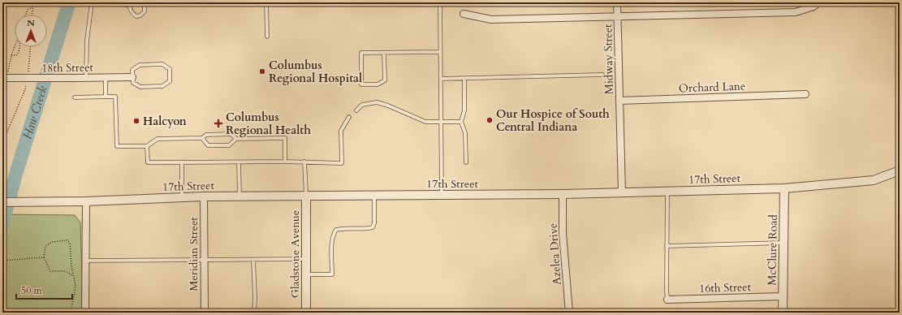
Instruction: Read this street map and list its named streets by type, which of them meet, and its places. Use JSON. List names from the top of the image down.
{
  "streets": {
    "street": [
      "Midway Street",
      "18th Street",
      "Orchard Lane",
      "17th Street",
      "McClure Road",
      "Meridian Street",
      "Gladstone Avenue",
      "Azelea Drive",
      "16th Street"
    ]
  },
  "crossings": [
    ["Midway Street", "Orchard Lane"],
    ["Midway Street", "17th Street"],
    ["17th Street", "McClure Road"],
    ["17th Street", "Meridian Street"],
    ["17th Street", "Gladstone Avenue"],
    ["17th Street", "Azelea Drive"],
    ["McClure Road", "16th Street"]
  ],
  "water": ["Haw Creek"],
  "places": {
    "other": ["Columbus Regional Hospital", "Our Hospice of South Central Indiana", "Halcyon"],
    "health": ["Columbus Regional Health"]
  },
  "scale_bar": "50 m",
  "north": "top"
}
